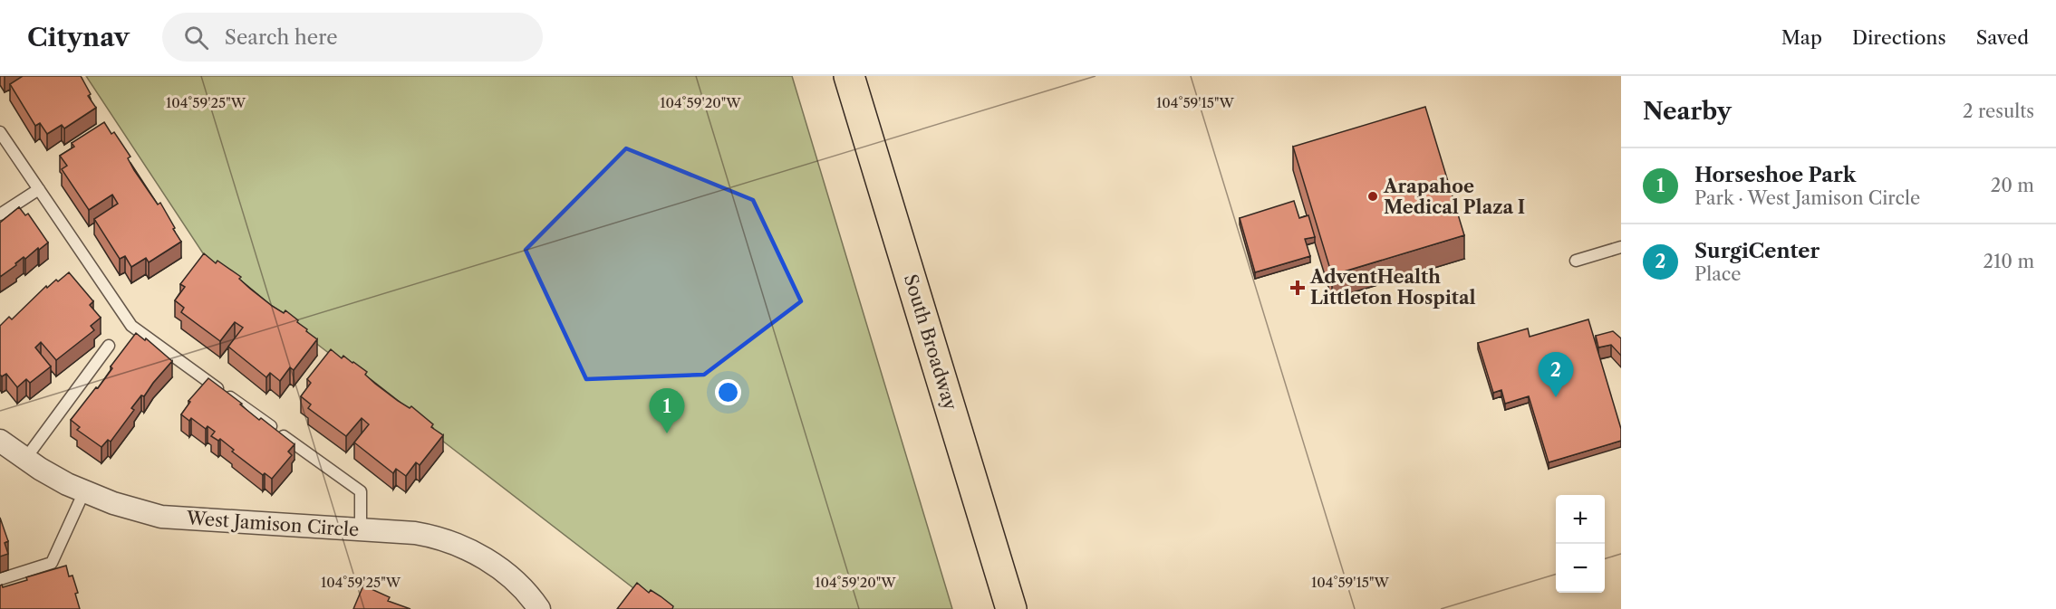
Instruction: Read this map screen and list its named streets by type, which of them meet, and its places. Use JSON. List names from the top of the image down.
{
  "streets": {
    "main road": ["South Broadway"],
    "street": ["West Jamison Circle"]
  },
  "places": {
    "other": ["Arapahoe Medical Plaza I"],
    "health": ["AdventHealth Littleton Hospital"]
  },
  "page": {
    "header": "Citynav",
    "search": "Search here",
    "nav": ["Map", "Directions", "Saved"],
    "heading": ["Nearby", "2 results"],
    "list": [
      {
        "mark": "1",
        "name": "Horseshoe Park",
        "note": "Park · West Jamison Circle",
        "value": "20 m"
      },
      {
        "mark": "2",
        "name": "SurgiCenter",
        "note": "Place",
        "value": "210 m"
      }
    ],
    "pins": ["2", "1"],
    "map_buttons": ["+", "−"]
  },
  "coordinates": ["104°59'20\"W", "104°59'15\"W", "104°59'25\"W"]
}
